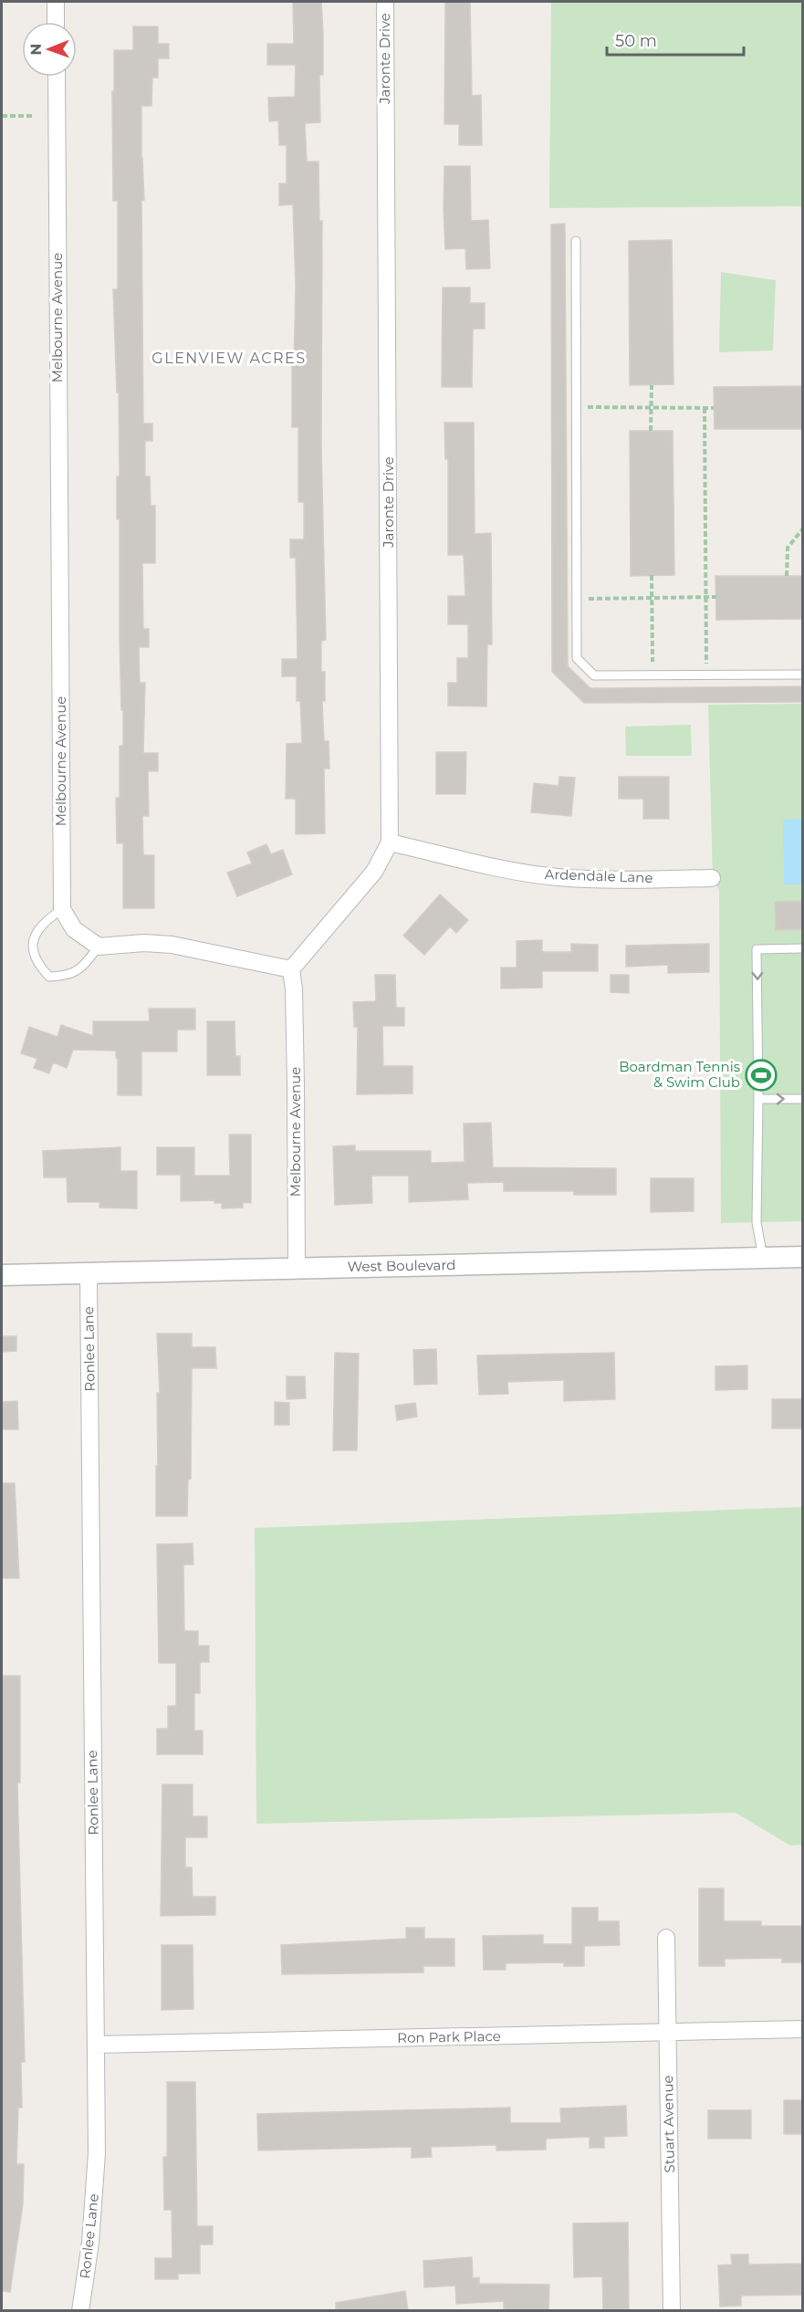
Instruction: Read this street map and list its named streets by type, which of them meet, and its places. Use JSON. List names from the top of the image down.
{
  "streets": {
    "street": [
      "Jaronte Drive",
      "Melbourne Avenue",
      "Ardendale Lane",
      "West Boulevard",
      "Ronlee Lane",
      "Ron Park Place",
      "Stuart Avenue"
    ]
  },
  "crossings": [
    ["Jaronte Drive", "Melbourne Avenue"],
    ["Jaronte Drive", "Ardendale Lane"],
    ["Melbourne Avenue", "West Boulevard"],
    ["West Boulevard", "Ronlee Lane"],
    ["Ronlee Lane", "Ron Park Place"],
    ["Ron Park Place", "Stuart Avenue"]
  ],
  "districts": ["GLENVIEW ACRES"],
  "places": {
    "sports": ["Boardman Tennis & Swim Club"]
  },
  "scale_bar": "50 m",
  "north": "left"
}
